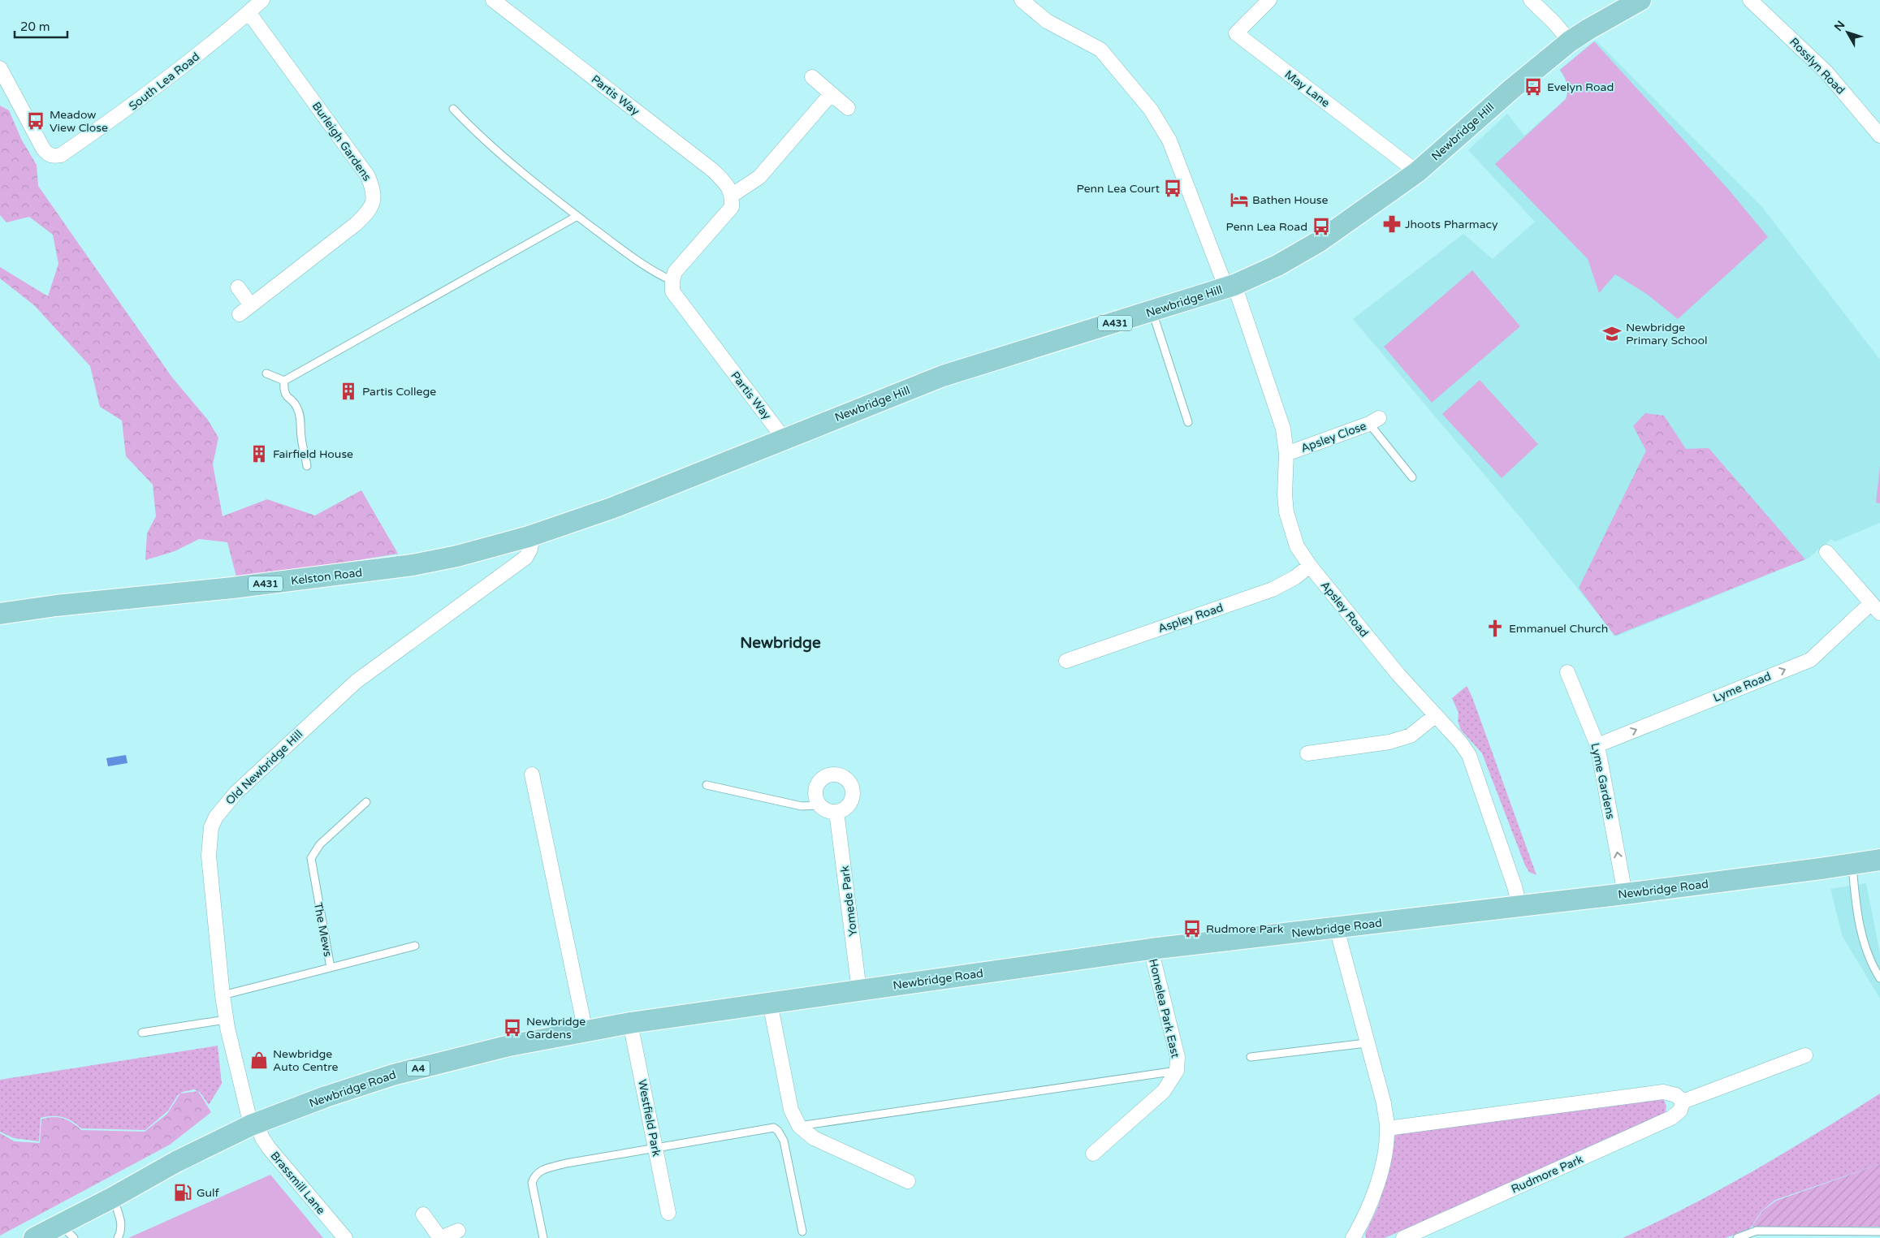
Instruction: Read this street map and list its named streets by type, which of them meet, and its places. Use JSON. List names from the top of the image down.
{
  "streets": {
    "main road": [
      "Newbridge Hill",
      "A431",
      "Kelston Road",
      "Newbridge Road",
      "A4"
    ],
    "street": [
      "Rosslyn Road",
      "South Lea Road",
      "May Lane",
      "Partis Way",
      "Burleigh Gardens",
      "Apsley Close",
      "Apsley Road",
      "Aspley Road",
      "Lyme Road",
      "Old Newbridge Hill",
      "Lyme Gardens",
      "Yomede Park",
      "Homelea Park East",
      "Westfield Park",
      "Rudmore Park",
      "Brassmill Lane"
    ],
    "lane": ["The Mews"]
  },
  "crossings": [
    ["South Lea Road", "Burleigh Gardens"],
    ["May Lane", "Newbridge Hill"],
    ["Partis Way", "Newbridge Hill"],
    ["Newbridge Hill", "Kelston Road"],
    ["Newbridge Hill", "Apsley Road"],
    ["Newbridge Hill", "Old Newbridge Hill"],
    ["Apsley Close", "Apsley Road"],
    ["Kelston Road", "Old Newbridge Hill"],
    ["Apsley Road", "Aspley Road"],
    ["Apsley Road", "Newbridge Road"],
    ["Lyme Road", "Lyme Gardens"],
    ["Old Newbridge Hill", "Newbridge Road"],
    ["Old Newbridge Hill", "The Mews"],
    ["Old Newbridge Hill", "Brassmill Lane"],
    ["Lyme Gardens", "Newbridge Road"],
    ["Newbridge Road", "Yomede Park"],
    ["Newbridge Road", "Homelea Park East"],
    ["Newbridge Road", "Westfield Park"],
    ["Newbridge Road", "Brassmill Lane"]
  ],
  "one_way": ["Lyme Road", "Lyme Gardens"],
  "districts": ["Newbridge"],
  "places": {
    "bus stop": [
      "Evelyn Road",
      "Meadow View Close",
      "Penn Lea Court",
      "Penn Lea Road",
      "Rudmore Park",
      "Newbridge Gardens"
    ],
    "hotel": ["Bathen House"],
    "pharmacy": ["Jhoots Pharmacy"],
    "school or university": ["Newbridge Primary School"],
    "building": ["Partis College", "Fairfield House"],
    "church": ["Emmanuel Church"],
    "shop": ["Newbridge Auto Centre"],
    "fuel station": ["Gulf"]
  },
  "scale_bar": "20 m",
  "north": "top left"
}
